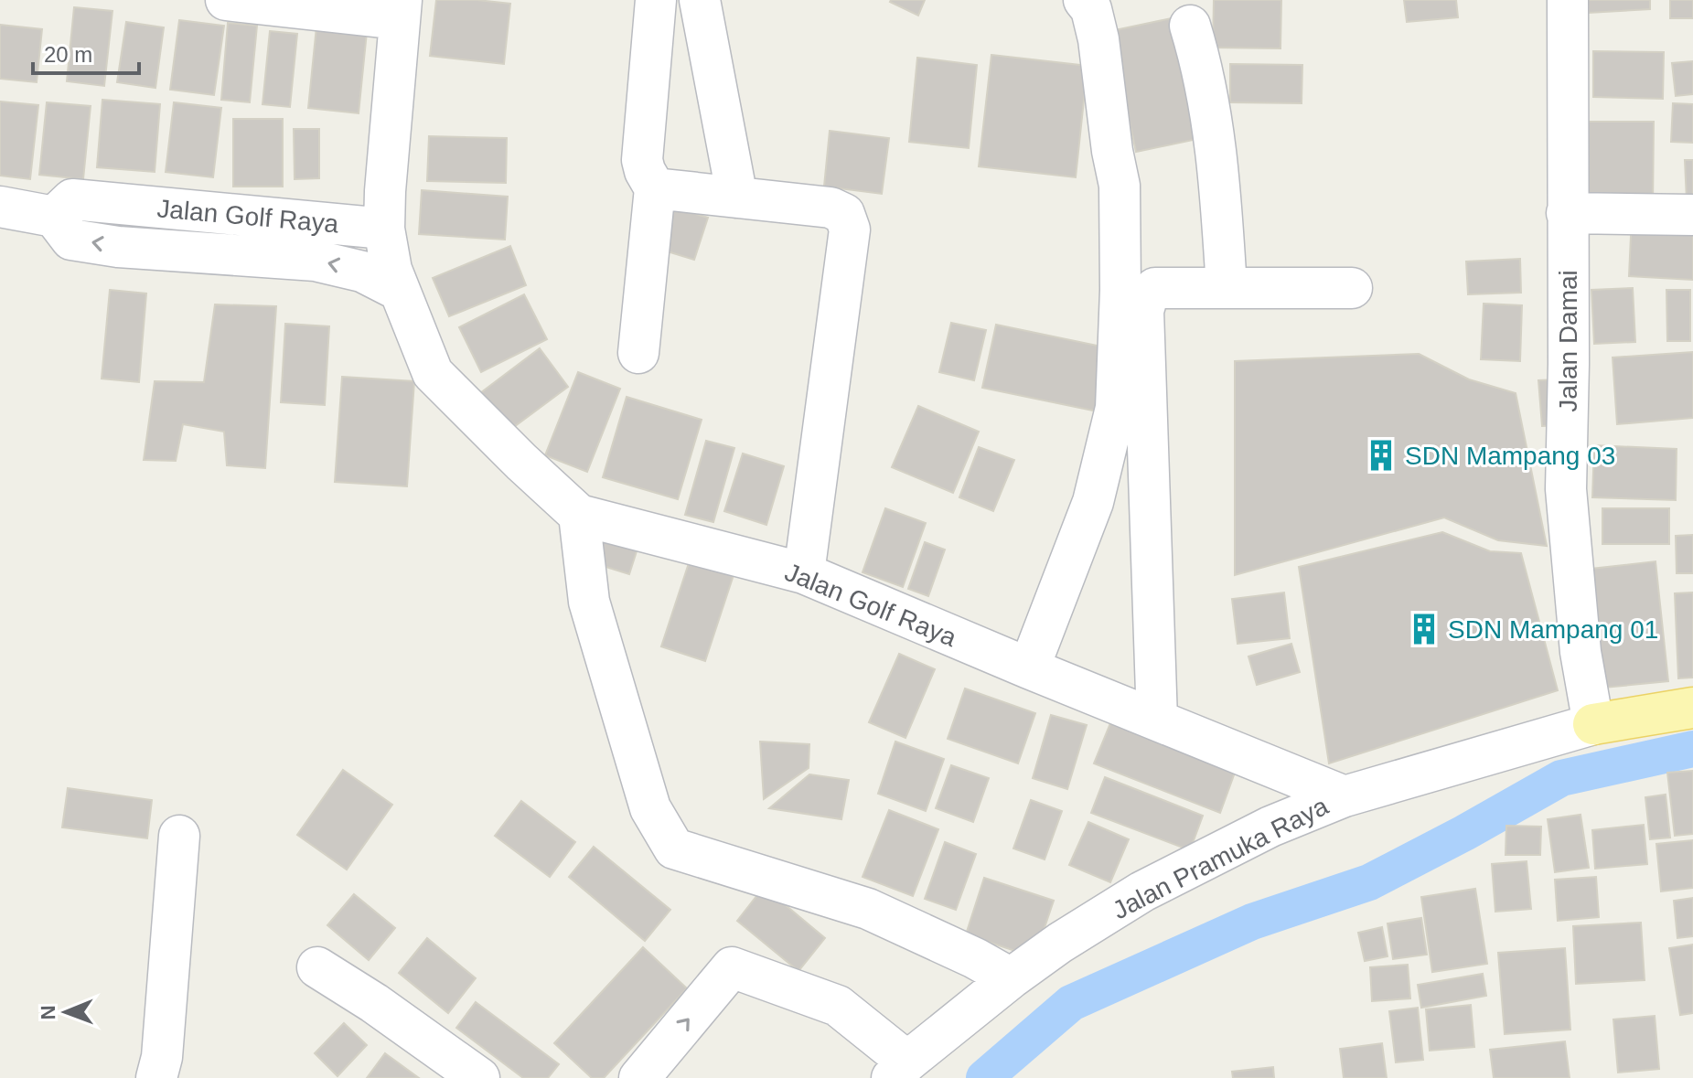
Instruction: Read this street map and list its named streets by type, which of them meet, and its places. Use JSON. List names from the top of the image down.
{
  "streets": {
    "street": ["Jalan Golf Raya", "Jalan Damai", "Jalan Pramuka Raya"]
  },
  "crossings": [
    ["Jalan Golf Raya", "Jalan Pramuka Raya"],
    ["Jalan Damai", "Jalan Pramuka Raya"]
  ],
  "places": {
    "building": ["SDN Mampang 03", "SDN Mampang 01"]
  },
  "scale_bar": "20 m",
  "north": "left"
}
